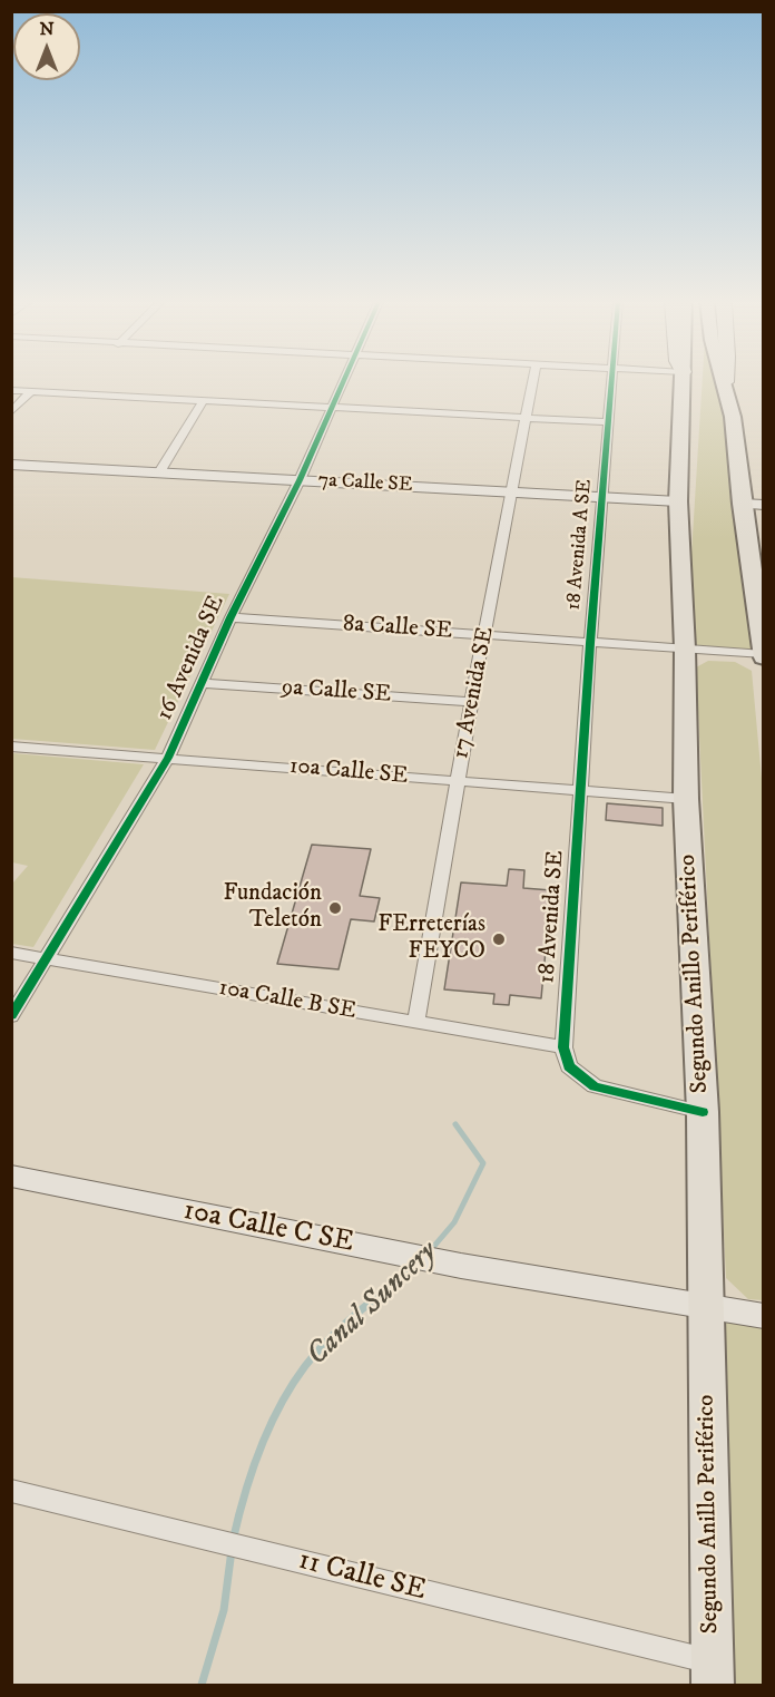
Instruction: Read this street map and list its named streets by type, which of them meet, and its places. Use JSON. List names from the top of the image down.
{
  "streets": {
    "main road": ["7a Calle SE", "Segundo Anillo Periférico", "10a Calle C SE"],
    "street": [
      "18 Avenida A SE",
      "8a Calle SE",
      "16 Avenida SE",
      "9a Calle SE",
      "17 Avenida SE",
      "10a Calle SE",
      "18 Avenida SE",
      "10a Calle B SE",
      "11 Calle SE"
    ]
  },
  "crossings": [
    ["7a Calle SE", "18 Avenida A SE"],
    ["7a Calle SE", "16 Avenida SE"],
    ["7a Calle SE", "17 Avenida SE"],
    ["7a Calle SE", "Segundo Anillo Periférico"],
    ["18 Avenida A SE", "8a Calle SE"],
    ["18 Avenida A SE", "10a Calle SE"],
    ["18 Avenida A SE", "18 Avenida SE"],
    ["8a Calle SE", "16 Avenida SE"],
    ["8a Calle SE", "17 Avenida SE"],
    ["8a Calle SE", "Segundo Anillo Periférico"],
    ["16 Avenida SE", "9a Calle SE"],
    ["16 Avenida SE", "10a Calle SE"],
    ["16 Avenida SE", "10a Calle B SE"],
    ["9a Calle SE", "17 Avenida SE"],
    ["17 Avenida SE", "10a Calle SE"],
    ["17 Avenida SE", "10a Calle B SE"],
    ["10a Calle SE", "18 Avenida SE"],
    ["10a Calle SE", "Segundo Anillo Periférico"],
    ["18 Avenida SE", "10a Calle B SE"],
    ["Segundo Anillo Periférico", "10a Calle C SE"],
    ["Segundo Anillo Periférico", "11 Calle SE"]
  ],
  "water": ["Canal Suncery"],
  "places": ["Fundación Teletón", "FErreterías FEYCO"],
  "north": "top"
}
